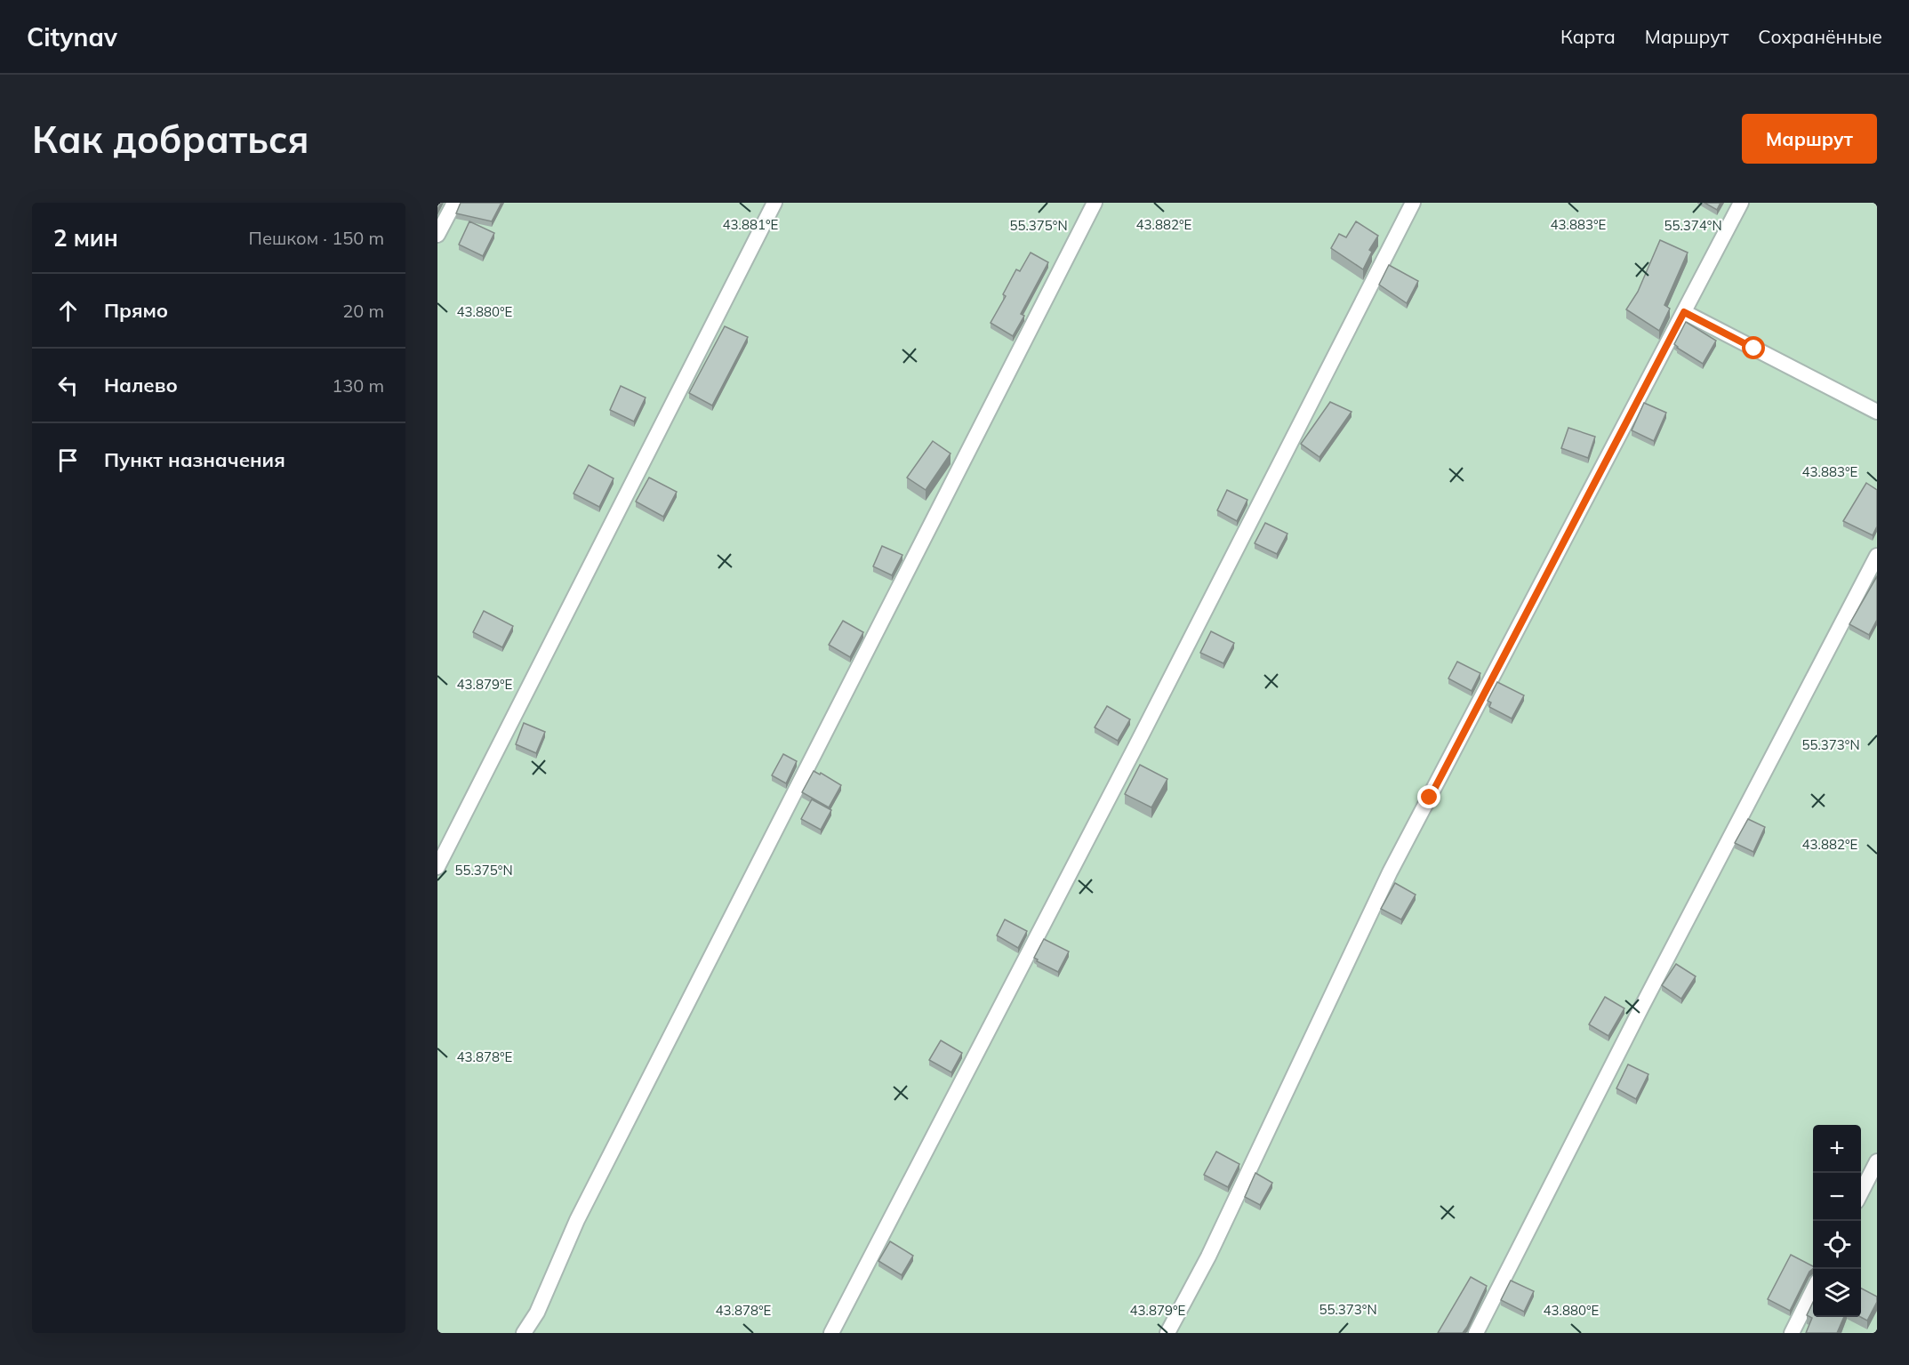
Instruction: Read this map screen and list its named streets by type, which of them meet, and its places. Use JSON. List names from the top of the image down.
{
  "page": {
    "header": "Citynav",
    "nav": ["Карта", "Маршрут", "Сохранённые"],
    "buttons": "Маршрут",
    "title": "Как добраться",
    "heading": ["2 мин", "Пешком · 150 m"],
    "list": [
      ["Прямо", "20 m"],
      ["Налево", "130 m"],
      "Пункт назначения"
    ],
    "map_buttons": ["+", "−"]
  },
  "coordinates": [
    "43.881°E",
    "43.882°E",
    "43.883°E",
    "55.375°N",
    "55.374°N",
    "43.880°E",
    "43.879°E",
    "55.373°N",
    "43.878°E"
  ]
}
